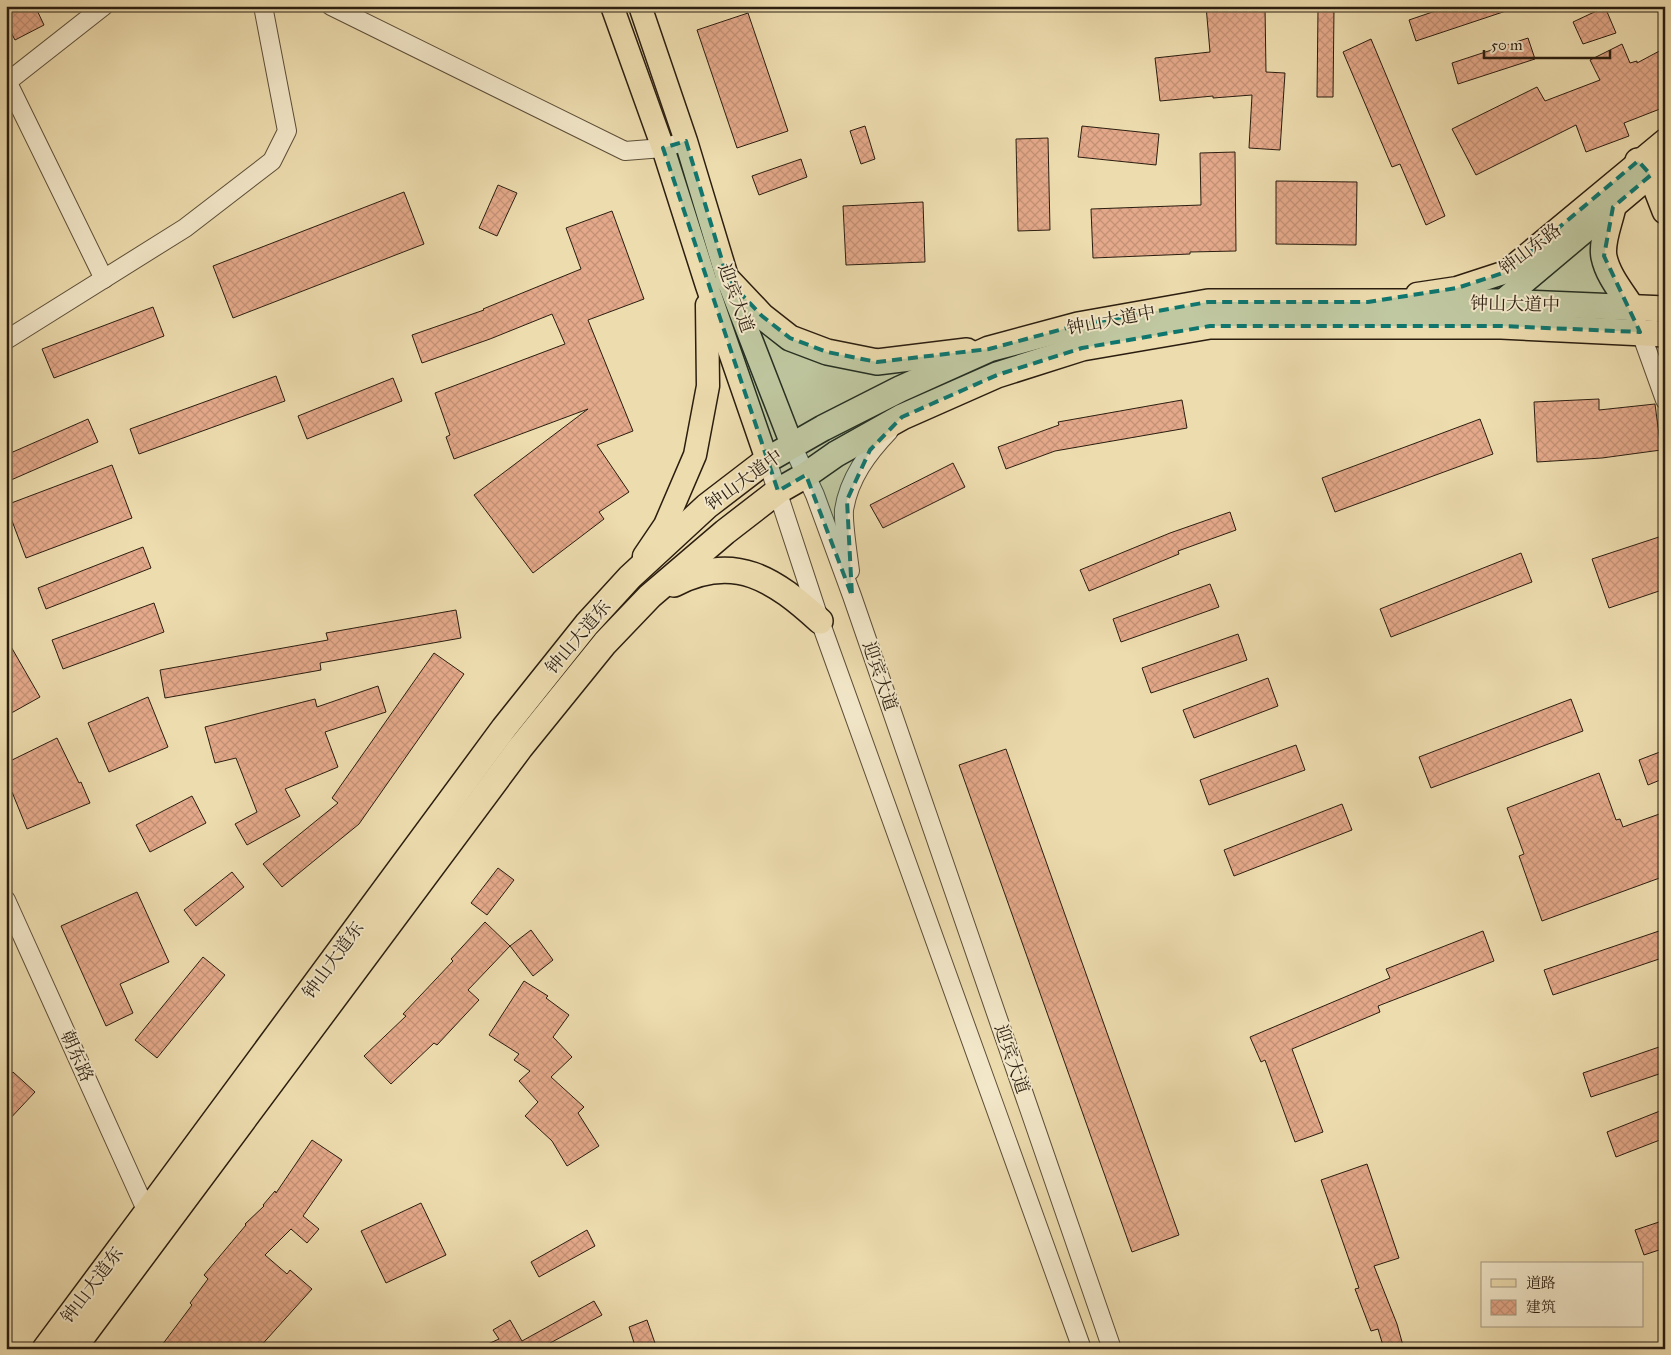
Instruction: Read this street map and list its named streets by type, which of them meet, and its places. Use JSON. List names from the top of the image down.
{
  "streets": {
    "highway": ["钟山大道中", "钟山大道东"],
    "main road": ["钟山东路", "迎宾大道"],
    "street": ["朝东路"]
  },
  "crossings": [
    ["钟山东路", "钟山大道中"],
    ["迎宾大道", "钟山大道中"],
    ["钟山大道中", "钟山大道东"],
    ["钟山大道东", "朝东路"]
  ],
  "legend": ["道路", "建筑"],
  "scale_bar": "50 m"
}
